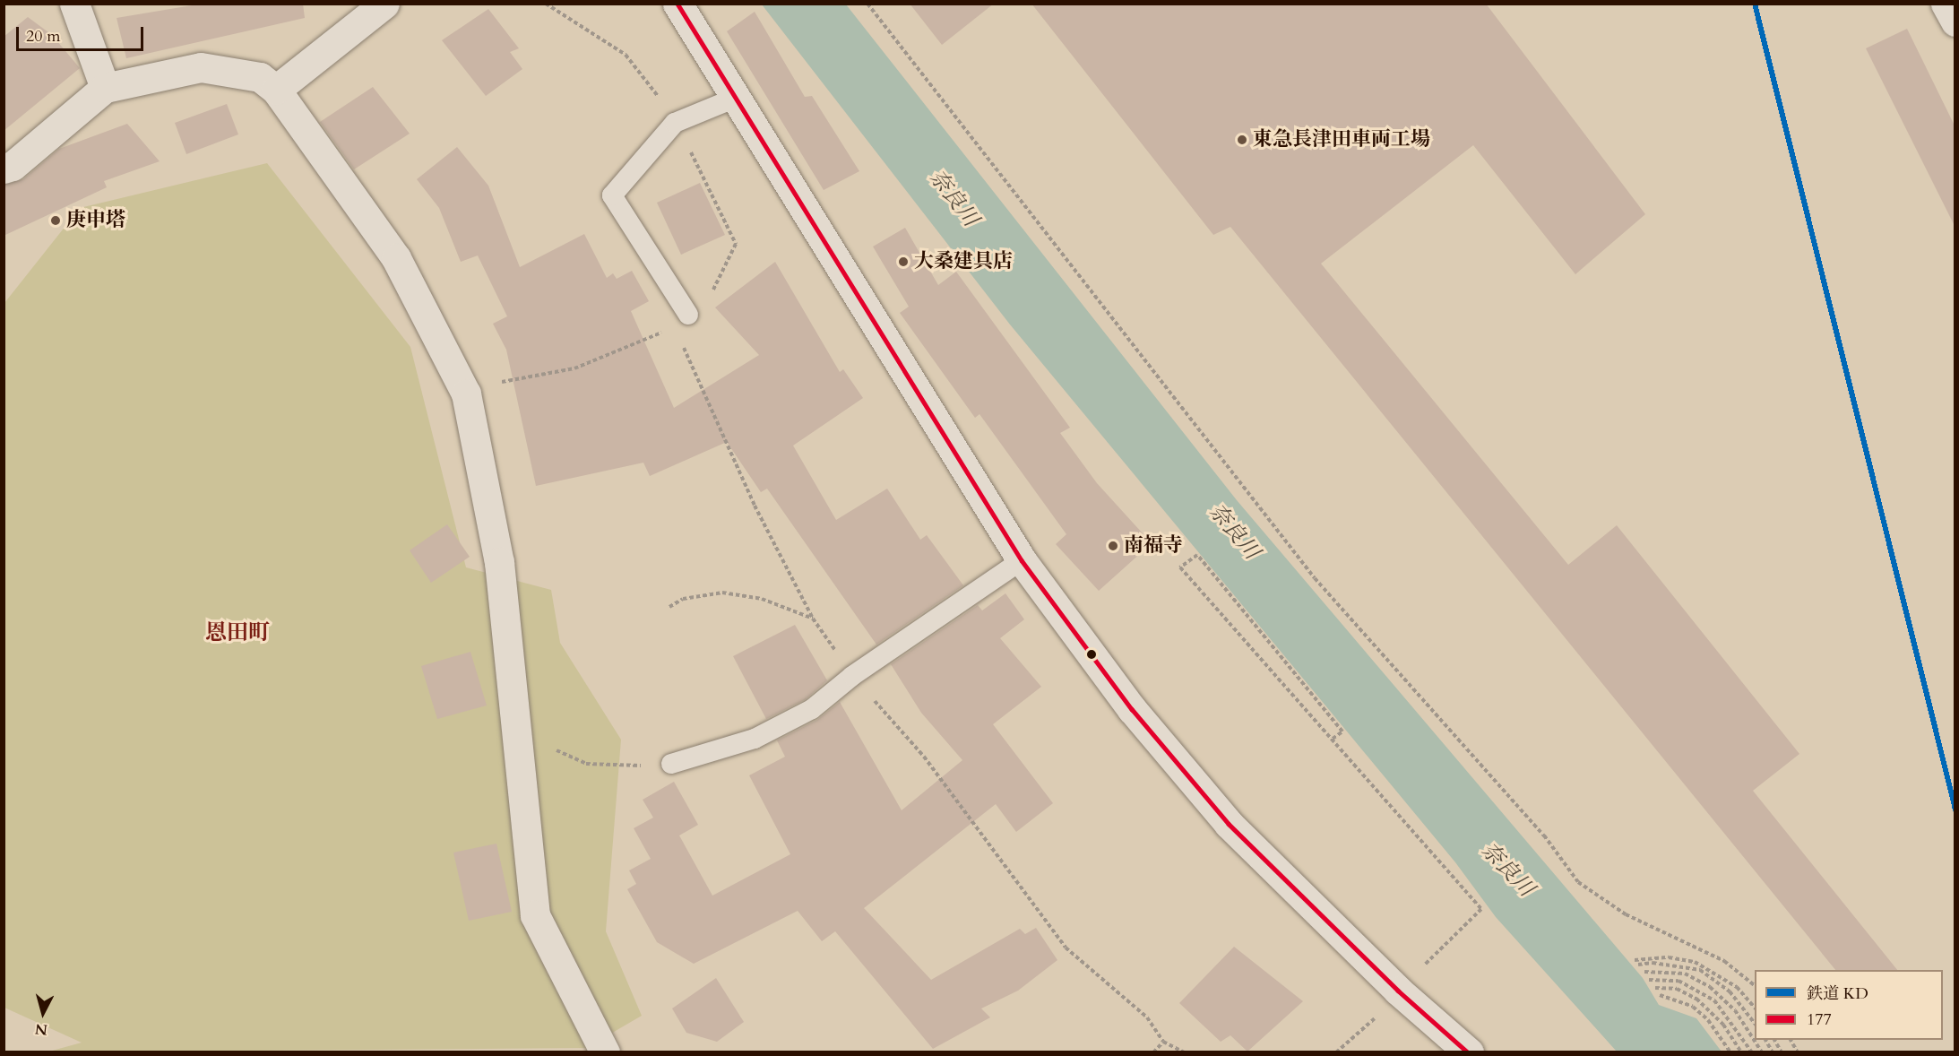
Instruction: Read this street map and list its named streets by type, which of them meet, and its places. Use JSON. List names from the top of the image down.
{
  "districts": ["恩田町"],
  "water": ["奈良川"],
  "places": [
    "東急長津田車両工場",
    "庚申塔",
    "大桑建具店",
    "南福寺"
  ],
  "lines": ["rail line KD", "transit line 177"],
  "legend": ["鉄道 KD", "177"],
  "scale_bar": "20 m",
  "north": "bottom"
}
